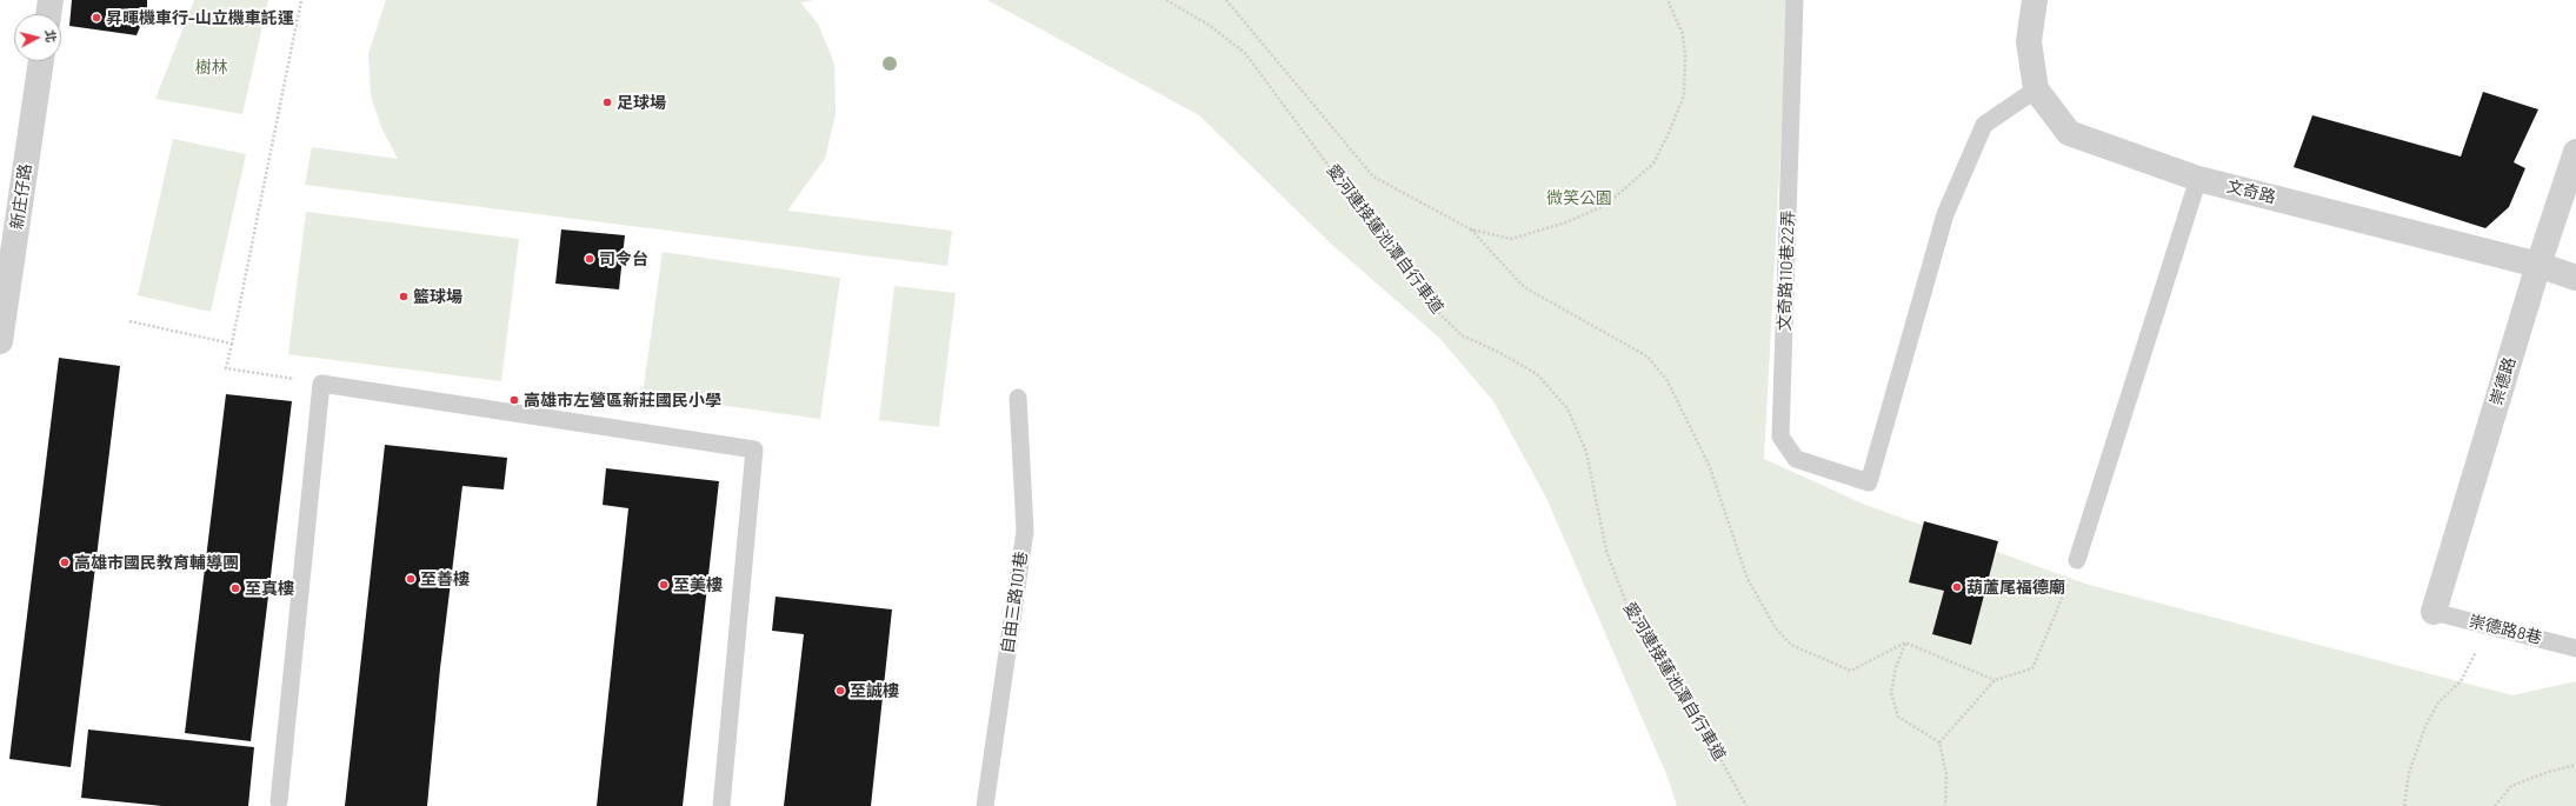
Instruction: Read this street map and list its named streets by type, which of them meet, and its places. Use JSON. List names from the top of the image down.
{
  "streets": {
    "street": ["文奇路", "新庄仔路", "崇德路"],
    "lane": ["文奇路110巷22弄", "自由三路101巷", "崇德路8巷"],
    "path": ["愛河連接蓮池潭自行車道"]
  },
  "crossings": [
    ["文奇路", "文奇路110巷22弄"],
    ["文奇路", "崇德路"],
    ["崇德路", "崇德路8巷"]
  ],
  "parks": ["樹林", "微笑公園"],
  "places": [
    "昇暉機車行-山立機車託運",
    "足球場",
    "司令台",
    "籃球場",
    "高雄市左營區新莊國民小學",
    "高雄市國民教育輔導團",
    "至善樓",
    "至美樓",
    "葫蘆尾福德廟",
    "至真樓",
    "至誠樓"
  ],
  "north": "right"
}
